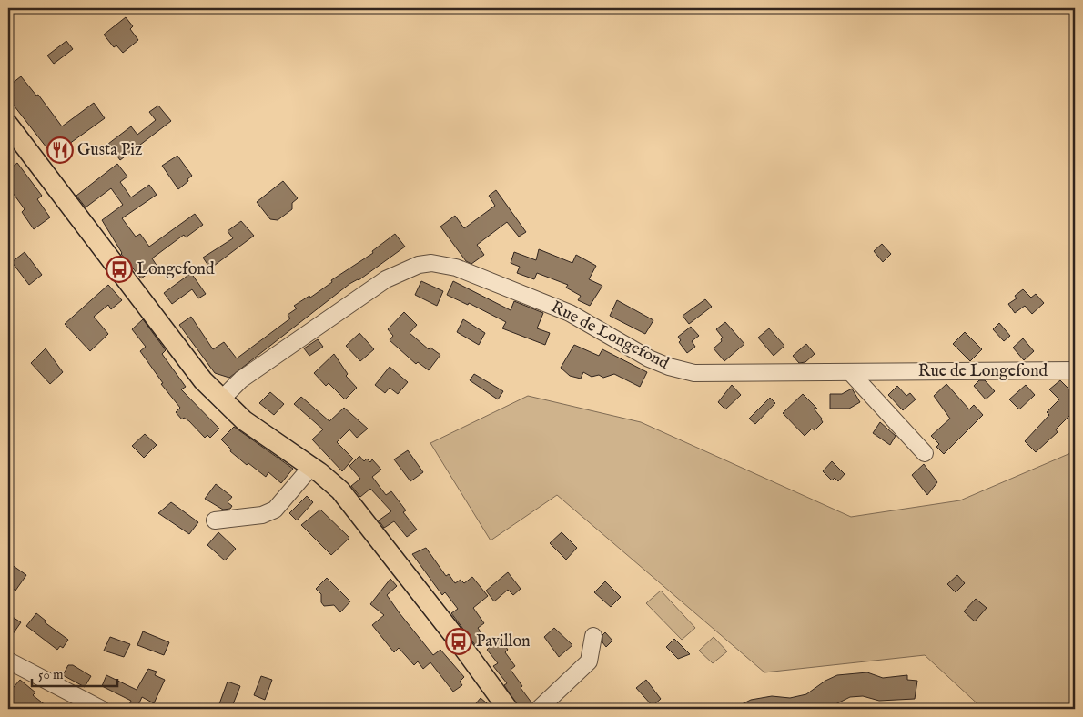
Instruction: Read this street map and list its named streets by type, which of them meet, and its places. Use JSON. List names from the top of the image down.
{
  "streets": {
    "street": ["Rue de Longefond"]
  },
  "places": {
    "restaurant": ["Gusta Piz"],
    "bus stop": ["Longefond", "Pavillon"]
  },
  "scale_bar": "50 m"
}
